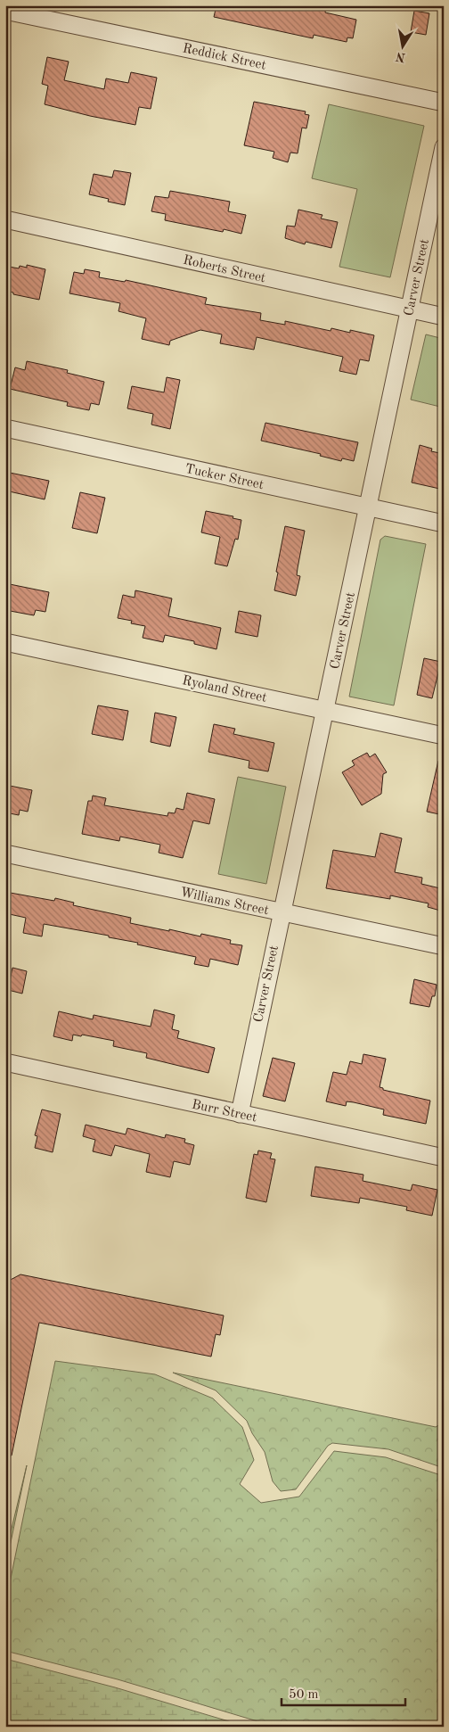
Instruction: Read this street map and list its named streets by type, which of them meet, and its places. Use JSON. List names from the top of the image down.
{
  "streets": {
    "street": [
      "Reddick Street",
      "Roberts Street",
      "Carver Street",
      "Tucker Street",
      "Ryoland Street",
      "Williams Street",
      "Burr Street"
    ]
  },
  "crossings": [
    ["Roberts Street", "Carver Street"],
    ["Carver Street", "Tucker Street"],
    ["Carver Street", "Ryoland Street"],
    ["Carver Street", "Williams Street"],
    ["Carver Street", "Burr Street"]
  ],
  "scale_bar": "50 m",
  "north": "bottom"
}
